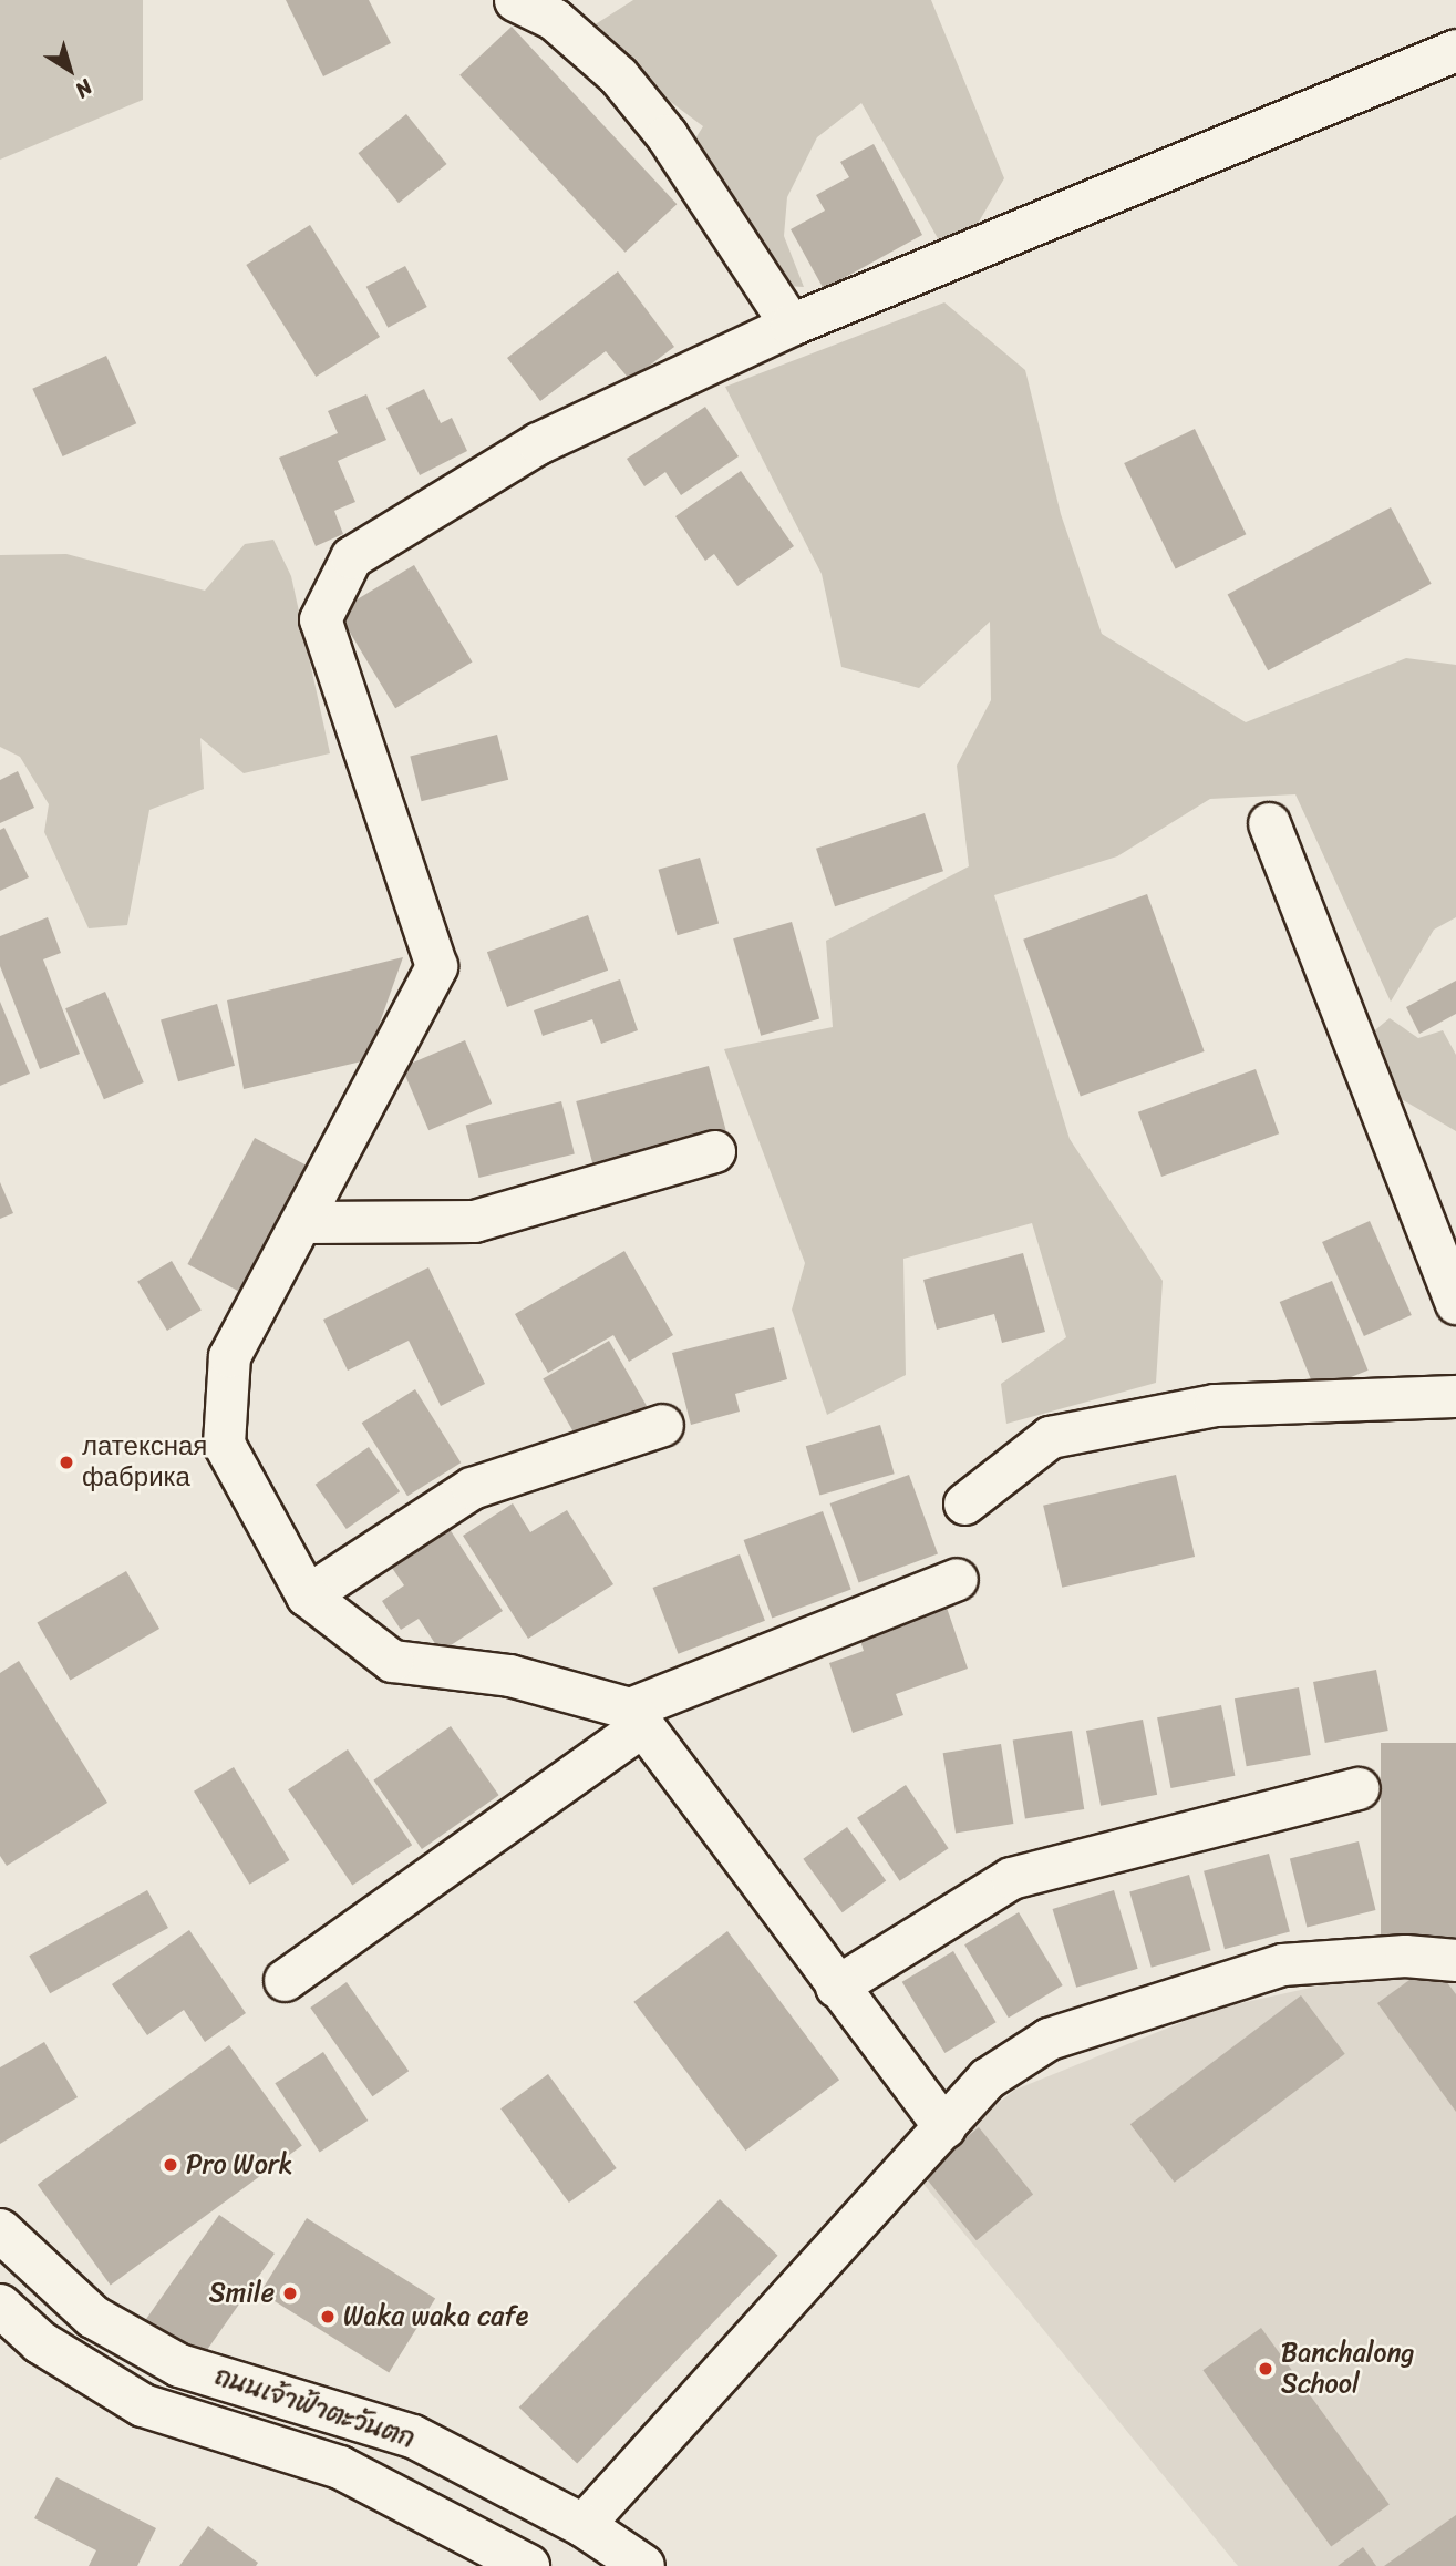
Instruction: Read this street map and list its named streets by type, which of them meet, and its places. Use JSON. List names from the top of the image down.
{
  "streets": {
    "main road": ["ถนนเจ้าฟ้าตะวันตก"]
  },
  "places": [
    "латексная фабрика",
    "Pro Work",
    "Smile",
    "Waka waka cafe",
    "Banchalong School"
  ],
  "north": "bottom right"
}
